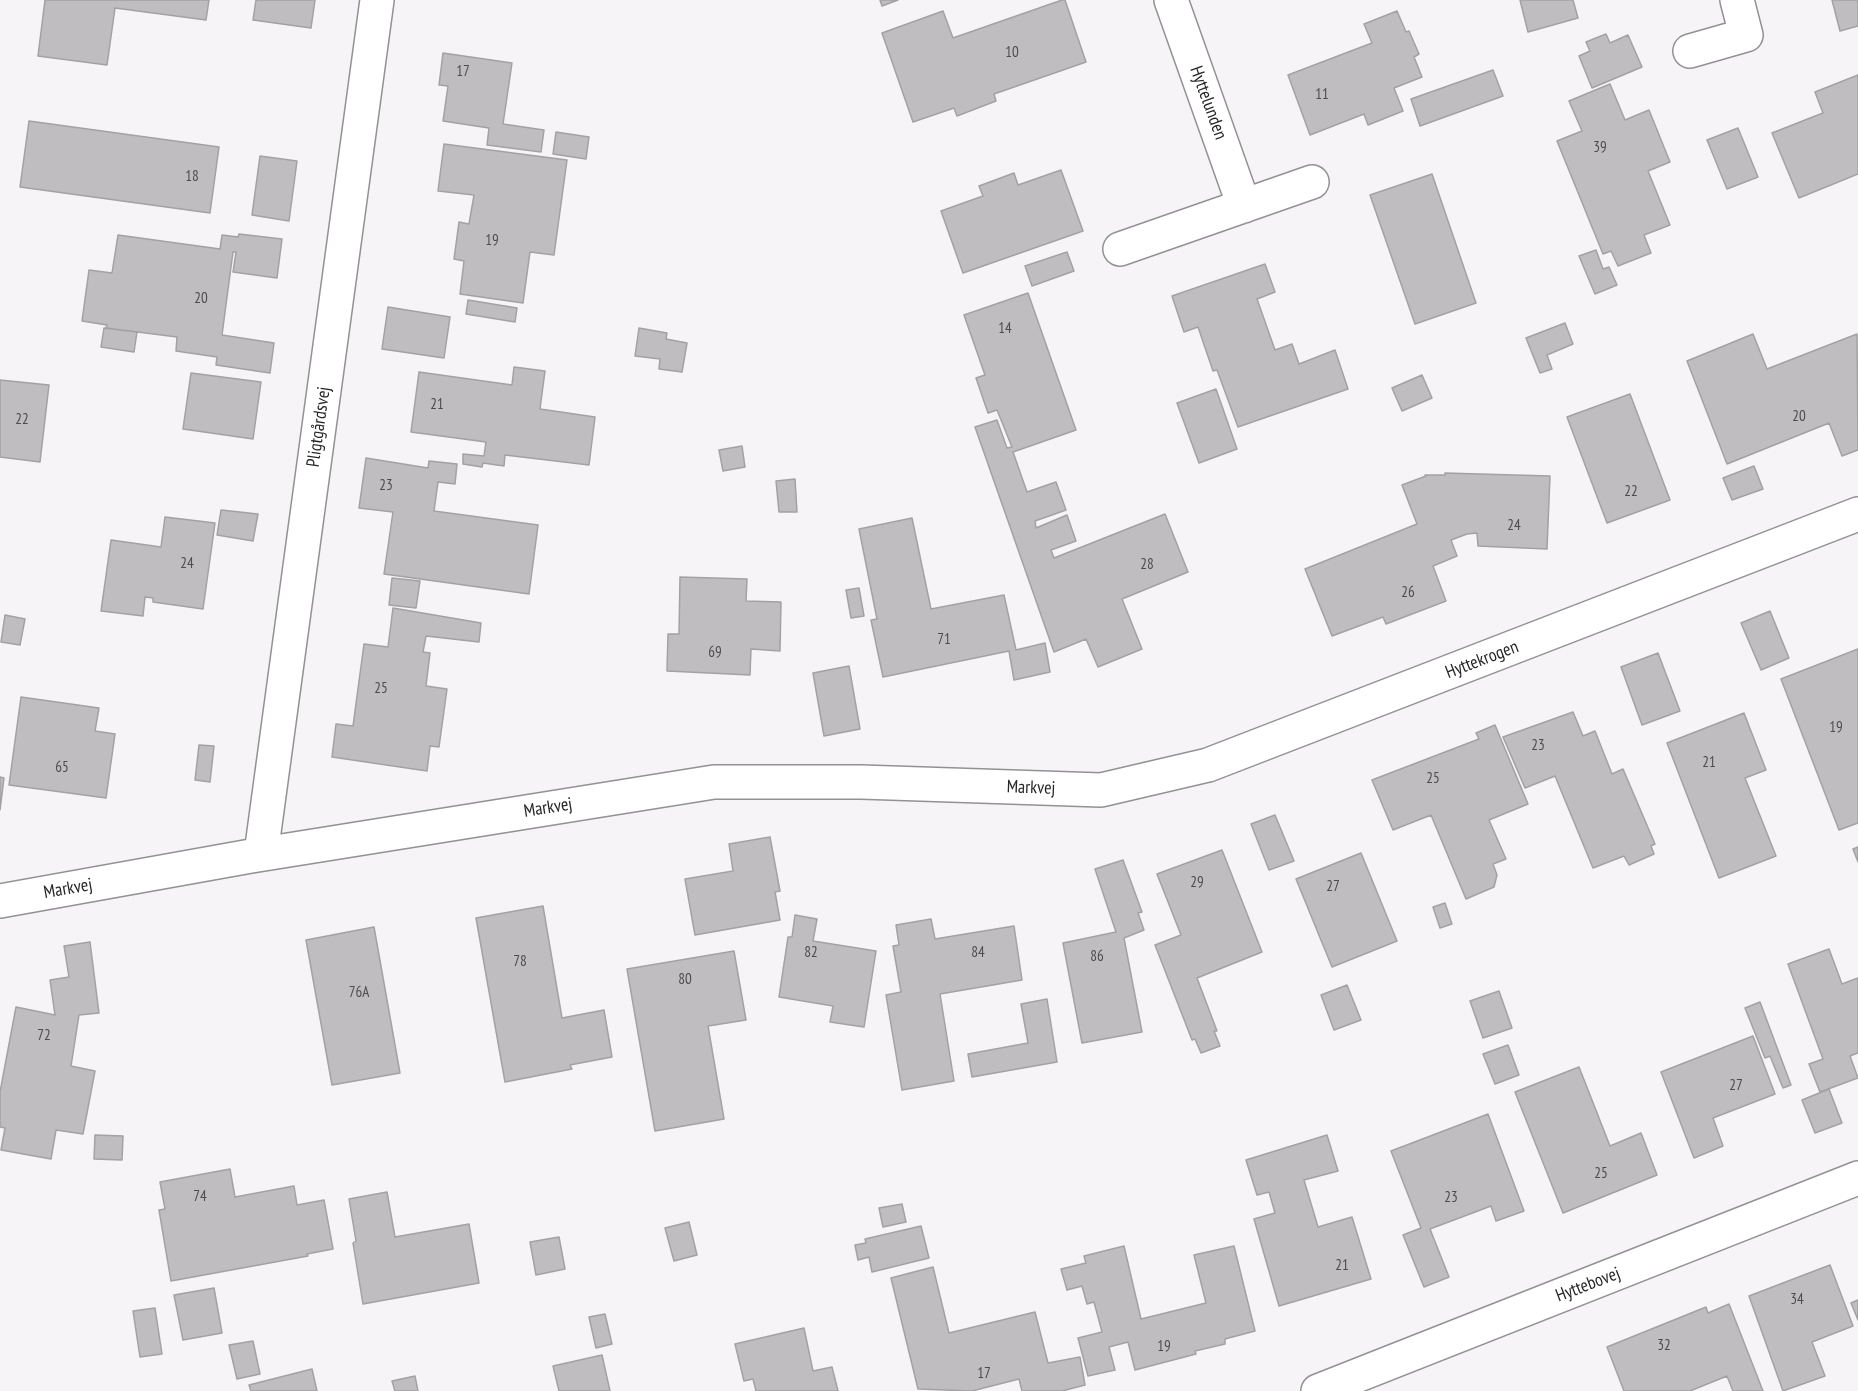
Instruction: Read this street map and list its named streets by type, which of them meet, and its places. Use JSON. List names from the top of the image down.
{
  "streets": {
    "street": [
      "Hyttelunden",
      "Pligtgårdsvej",
      "Hyttekrogen",
      "Markvej",
      "Hyttebovej"
    ]
  },
  "crossings": [
    ["Pligtgårdsvej", "Markvej"],
    ["Hyttekrogen", "Markvej"]
  ],
  "house_numbers": [
    "10",
    "17",
    "11",
    "39",
    "18",
    "19",
    "20",
    "14",
    "21",
    "20",
    "22",
    "23",
    "22",
    "24",
    "24",
    "28",
    "26",
    "71",
    "69",
    "25",
    "19",
    "23",
    "21",
    "65",
    "25",
    "29",
    "27",
    "82",
    "84",
    "86",
    "78",
    "80",
    "76A",
    "72",
    "27",
    "25",
    "74",
    "23",
    "21",
    "34",
    "32",
    "19",
    "17"
  ]
}
